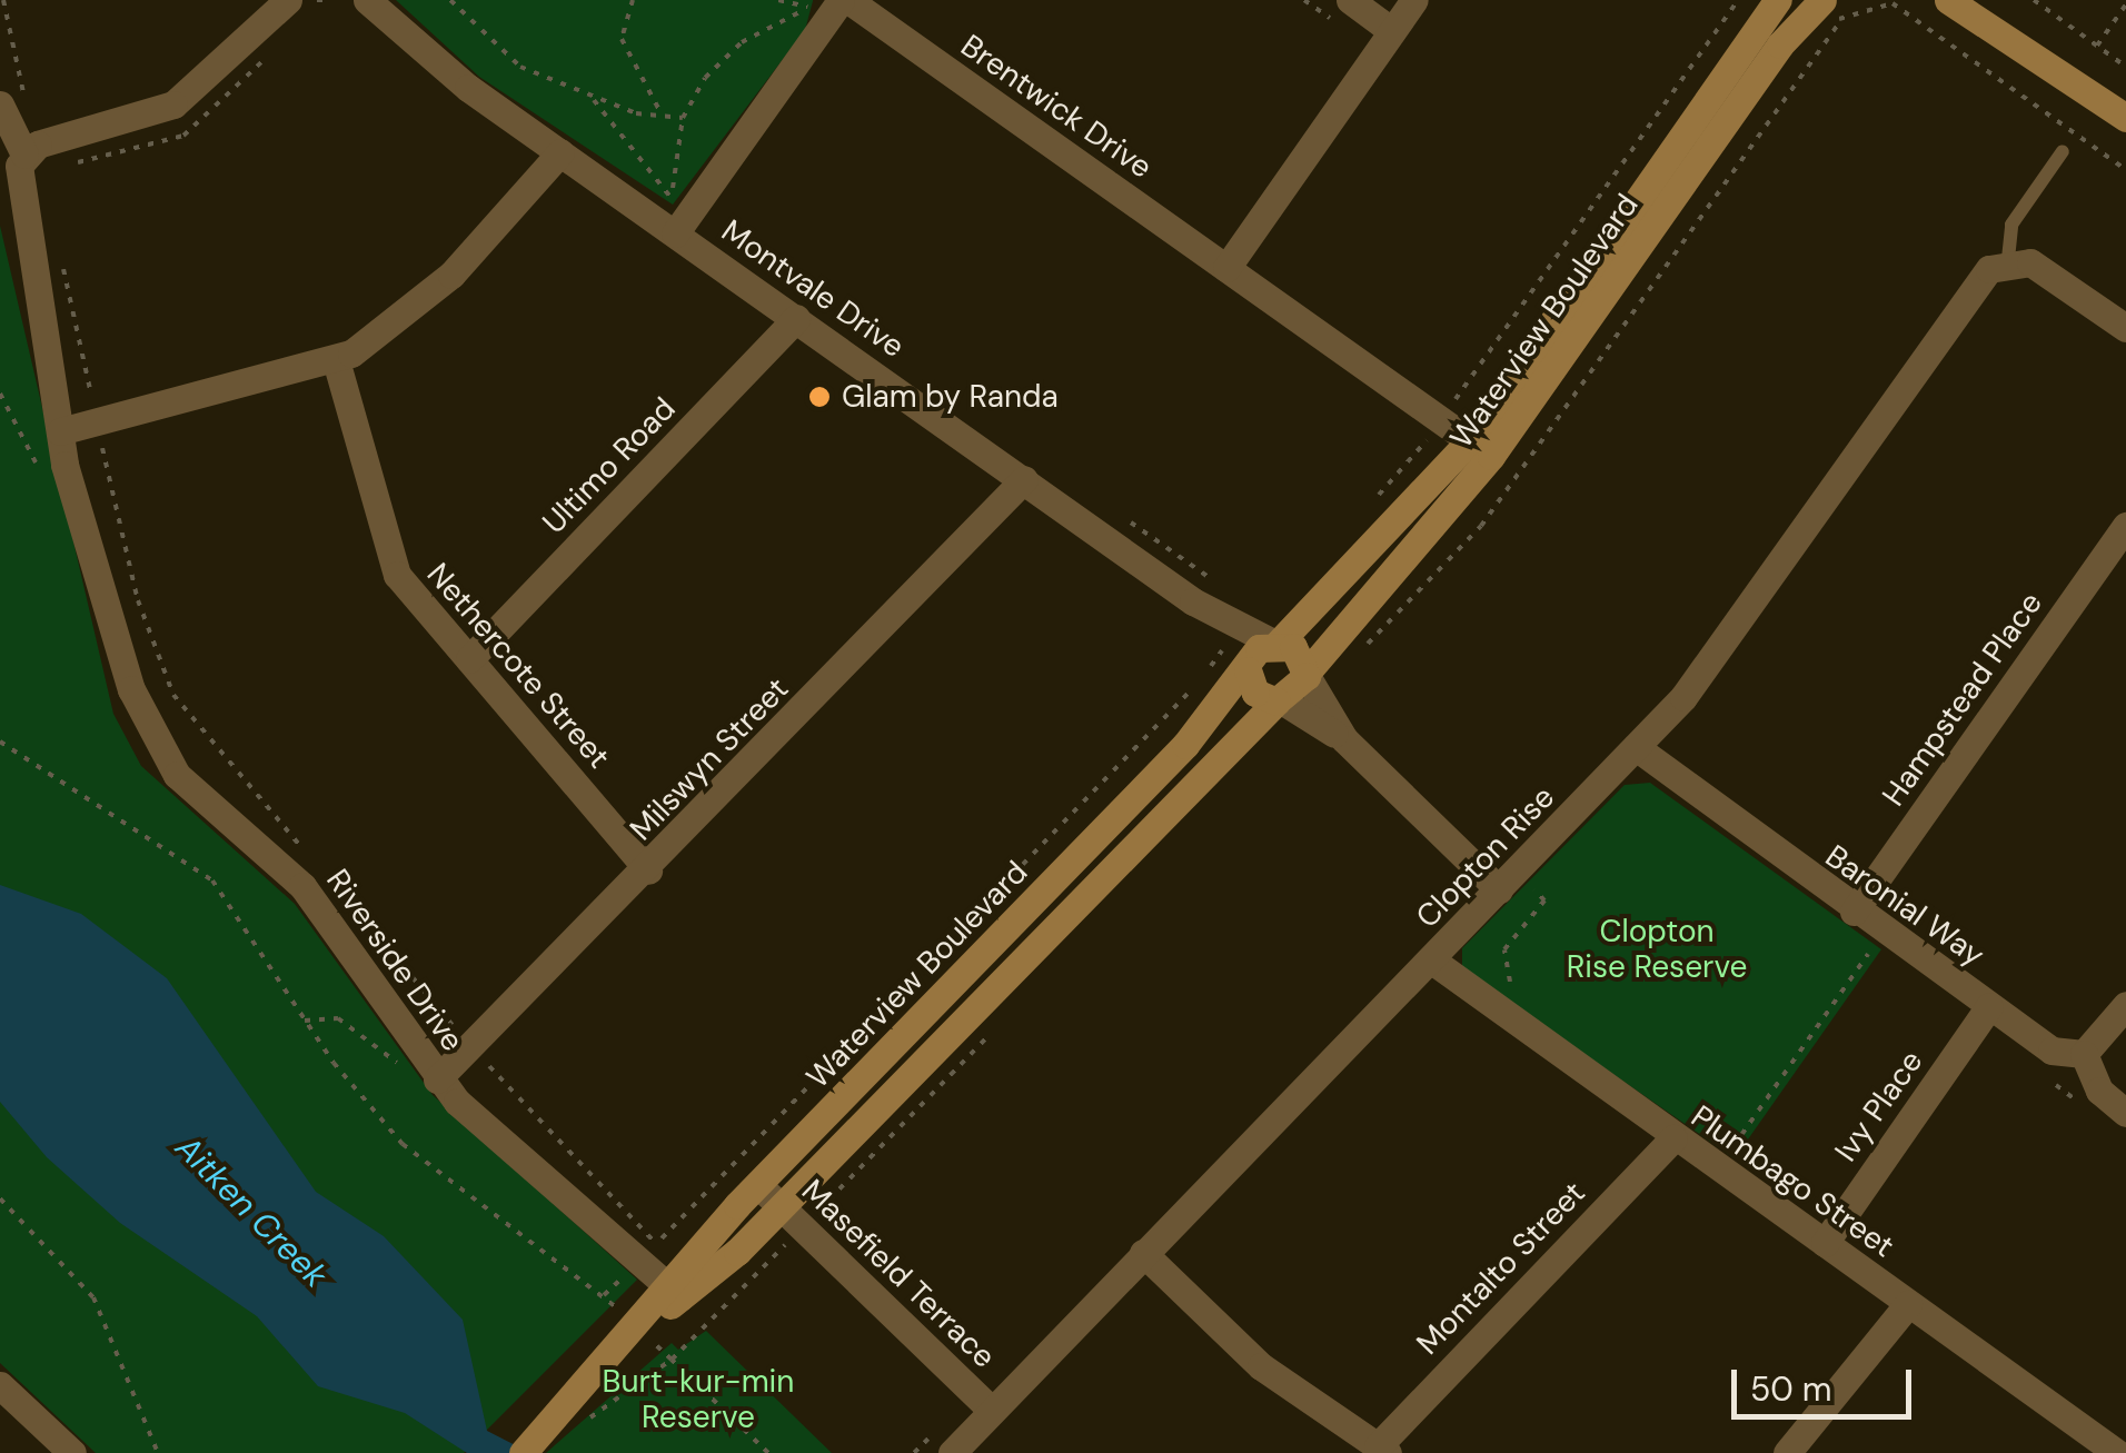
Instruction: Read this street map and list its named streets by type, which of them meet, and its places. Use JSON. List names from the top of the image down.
{
  "streets": {
    "street": [
      "Brentwick Drive",
      "Montvale Drive",
      "Waterview Boulevard",
      "Ultimo Road",
      "Nethercote Street",
      "Hampstead Place",
      "Milswyn Street",
      "Clopton Rise",
      "Baronial Way",
      "Riverside Drive",
      "Ivy Place",
      "Plumbago Street",
      "Montalto Street",
      "Masefield Terrace"
    ]
  },
  "crossings": [
    ["Brentwick Drive", "Waterview Boulevard"],
    ["Montvale Drive", "Waterview Boulevard"],
    ["Montvale Drive", "Ultimo Road"],
    ["Montvale Drive", "Milswyn Street"],
    ["Waterview Boulevard", "Riverside Drive"],
    ["Waterview Boulevard", "Masefield Terrace"],
    ["Ultimo Road", "Nethercote Street"],
    ["Nethercote Street", "Milswyn Street"],
    ["Hampstead Place", "Baronial Way"],
    ["Milswyn Street", "Riverside Drive"],
    ["Clopton Rise", "Baronial Way"],
    ["Clopton Rise", "Plumbago Street"],
    ["Clopton Rise", "Masefield Terrace"],
    ["Baronial Way", "Ivy Place"],
    ["Ivy Place", "Plumbago Street"],
    ["Plumbago Street", "Montalto Street"]
  ],
  "water": ["Aitken Creek"],
  "parks": ["Clopton Rise Reserve", "Burt-kur-min Reserve"],
  "places": ["Glam by Randa"],
  "scale_bar": "50 m"
}
